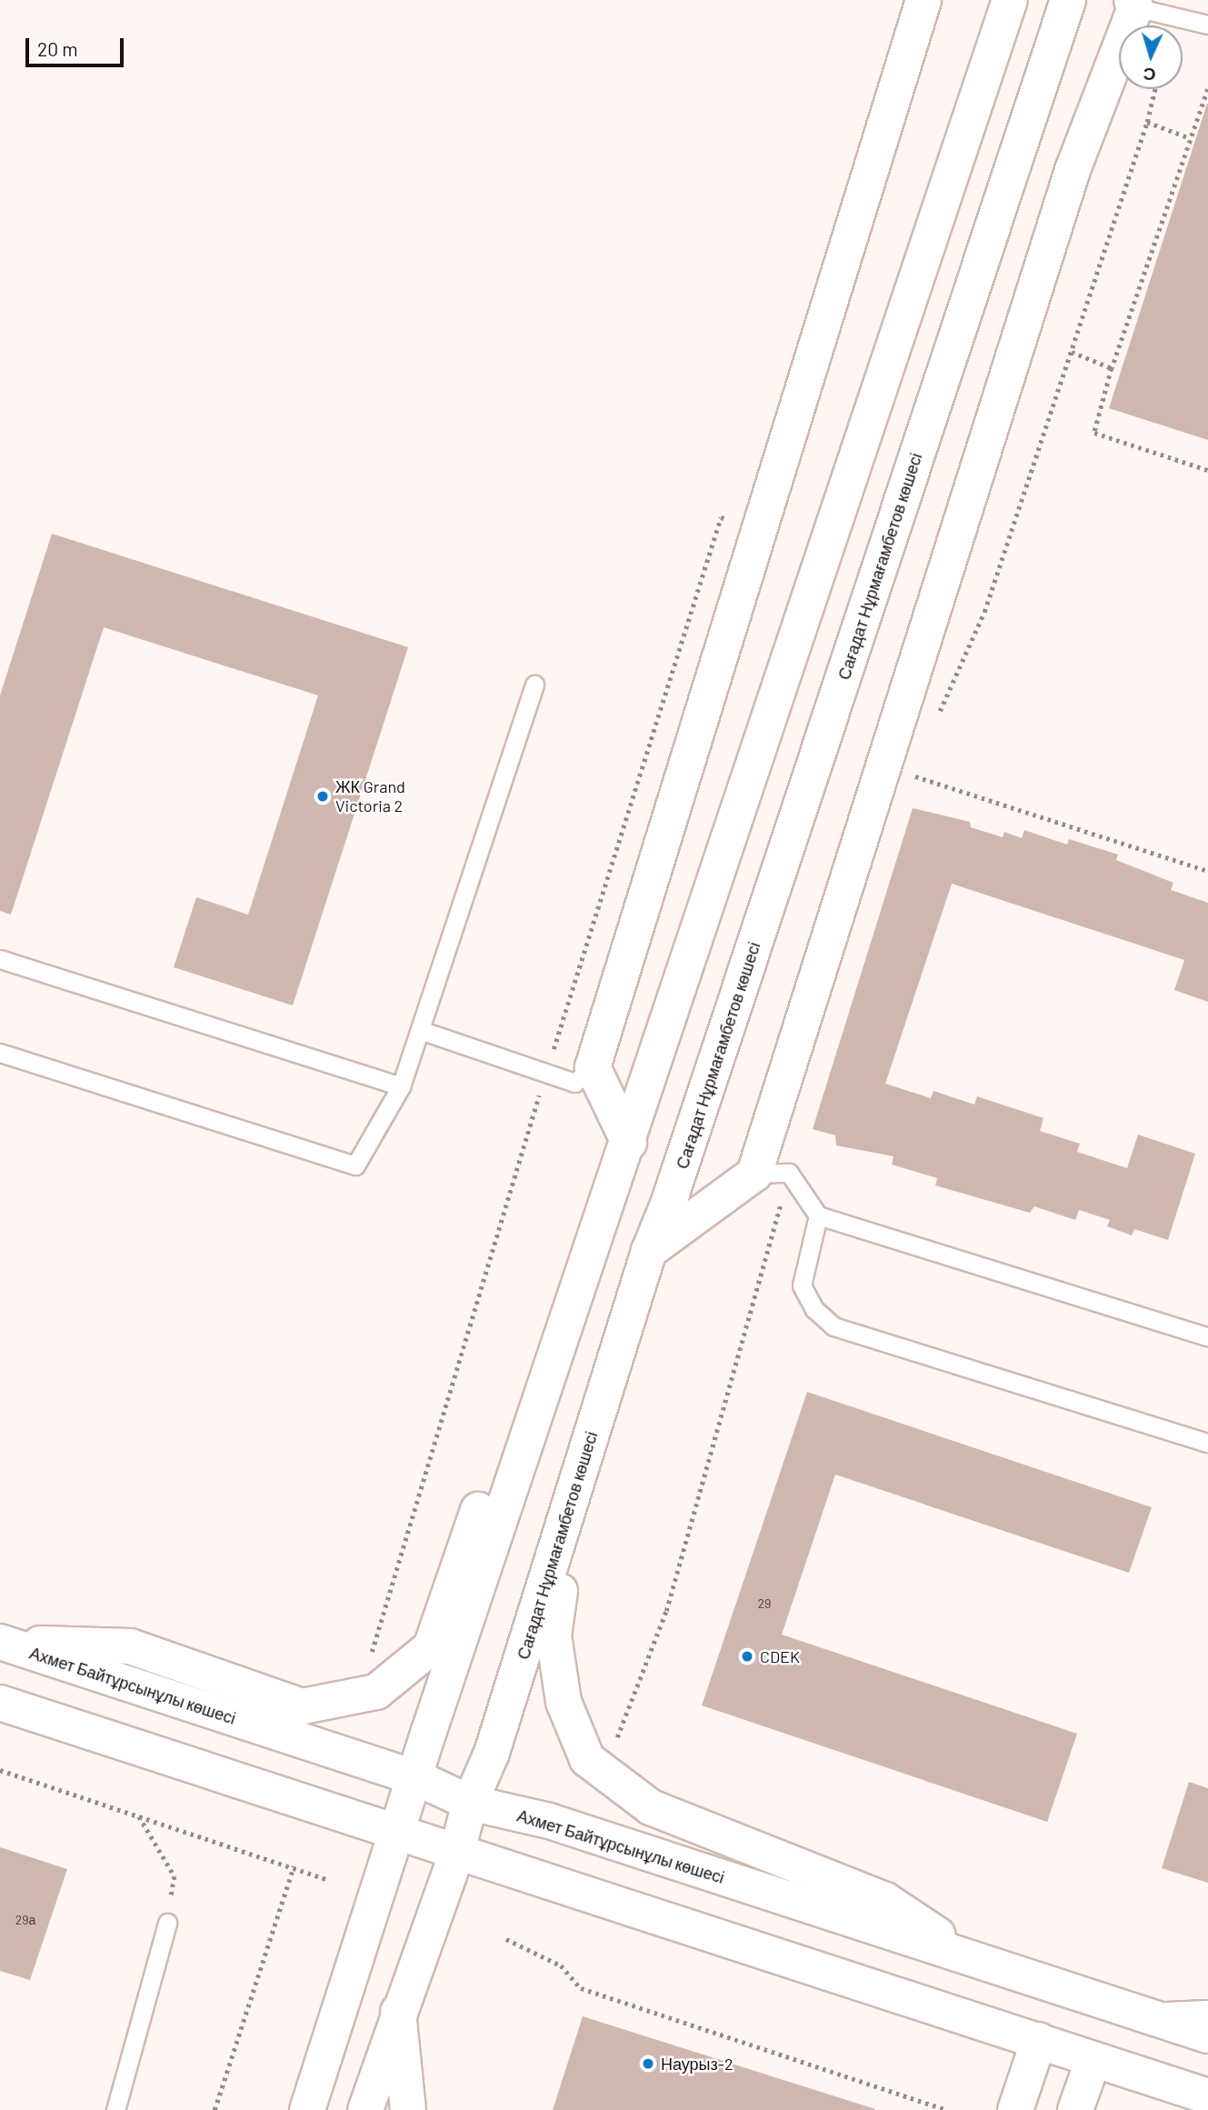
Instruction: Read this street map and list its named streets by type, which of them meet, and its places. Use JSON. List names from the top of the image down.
{
  "streets": {
    "street": ["Сағадат Нұрмағамбетов көшесі", "Ахмет Байтұрсынұлы көшесі"]
  },
  "crossings": [
    ["Сағадат Нұрмағамбетов көшесі", "Ахмет Байтұрсынұлы көшесі"]
  ],
  "places": ["ЖК Grand Victoria 2", "CDEK", "Наурыз-2"],
  "house_numbers": ["29", "29а"],
  "scale_bar": "20 m",
  "north": "bottom"
}
